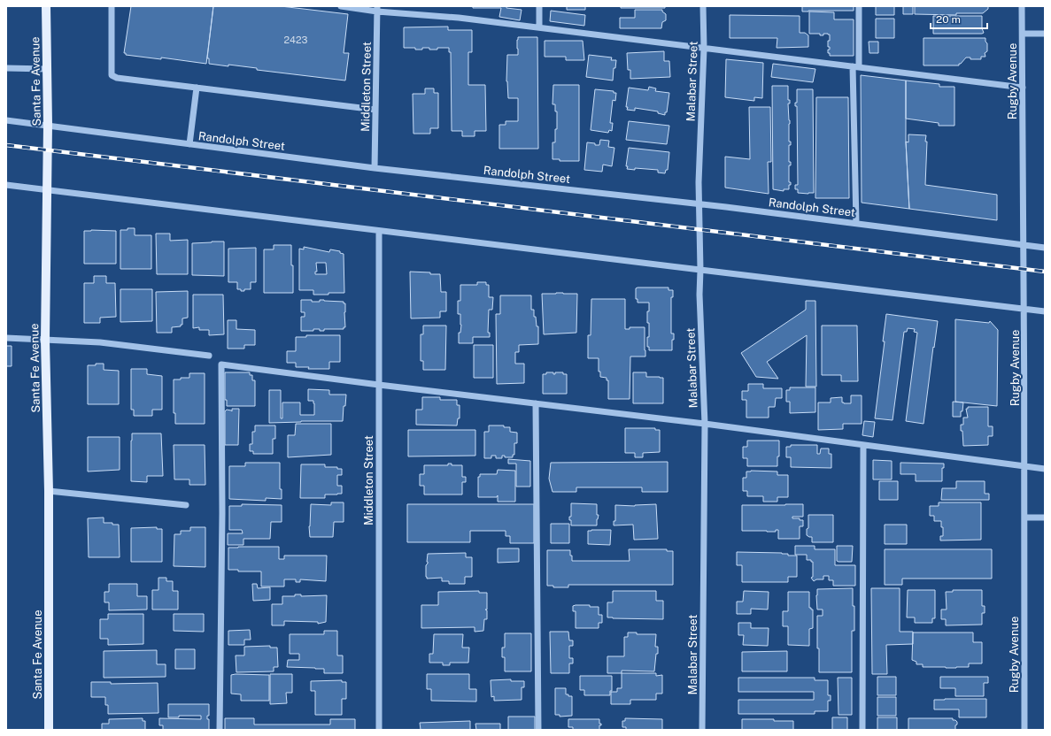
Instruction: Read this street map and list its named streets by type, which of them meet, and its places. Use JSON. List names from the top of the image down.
{
  "streets": {
    "main road": ["Santa Fe Avenue"],
    "street": [
      "Malabar Street",
      "Rugby Avenue",
      "Middleton Street",
      "Randolph Street"
    ]
  },
  "crossings": [
    ["Santa Fe Avenue", "Randolph Street"],
    ["Malabar Street", "Randolph Street"],
    ["Rugby Avenue", "Randolph Street"],
    ["Middleton Street", "Randolph Street"]
  ],
  "house_numbers": ["2423"],
  "scale_bar": "20 m"
}
